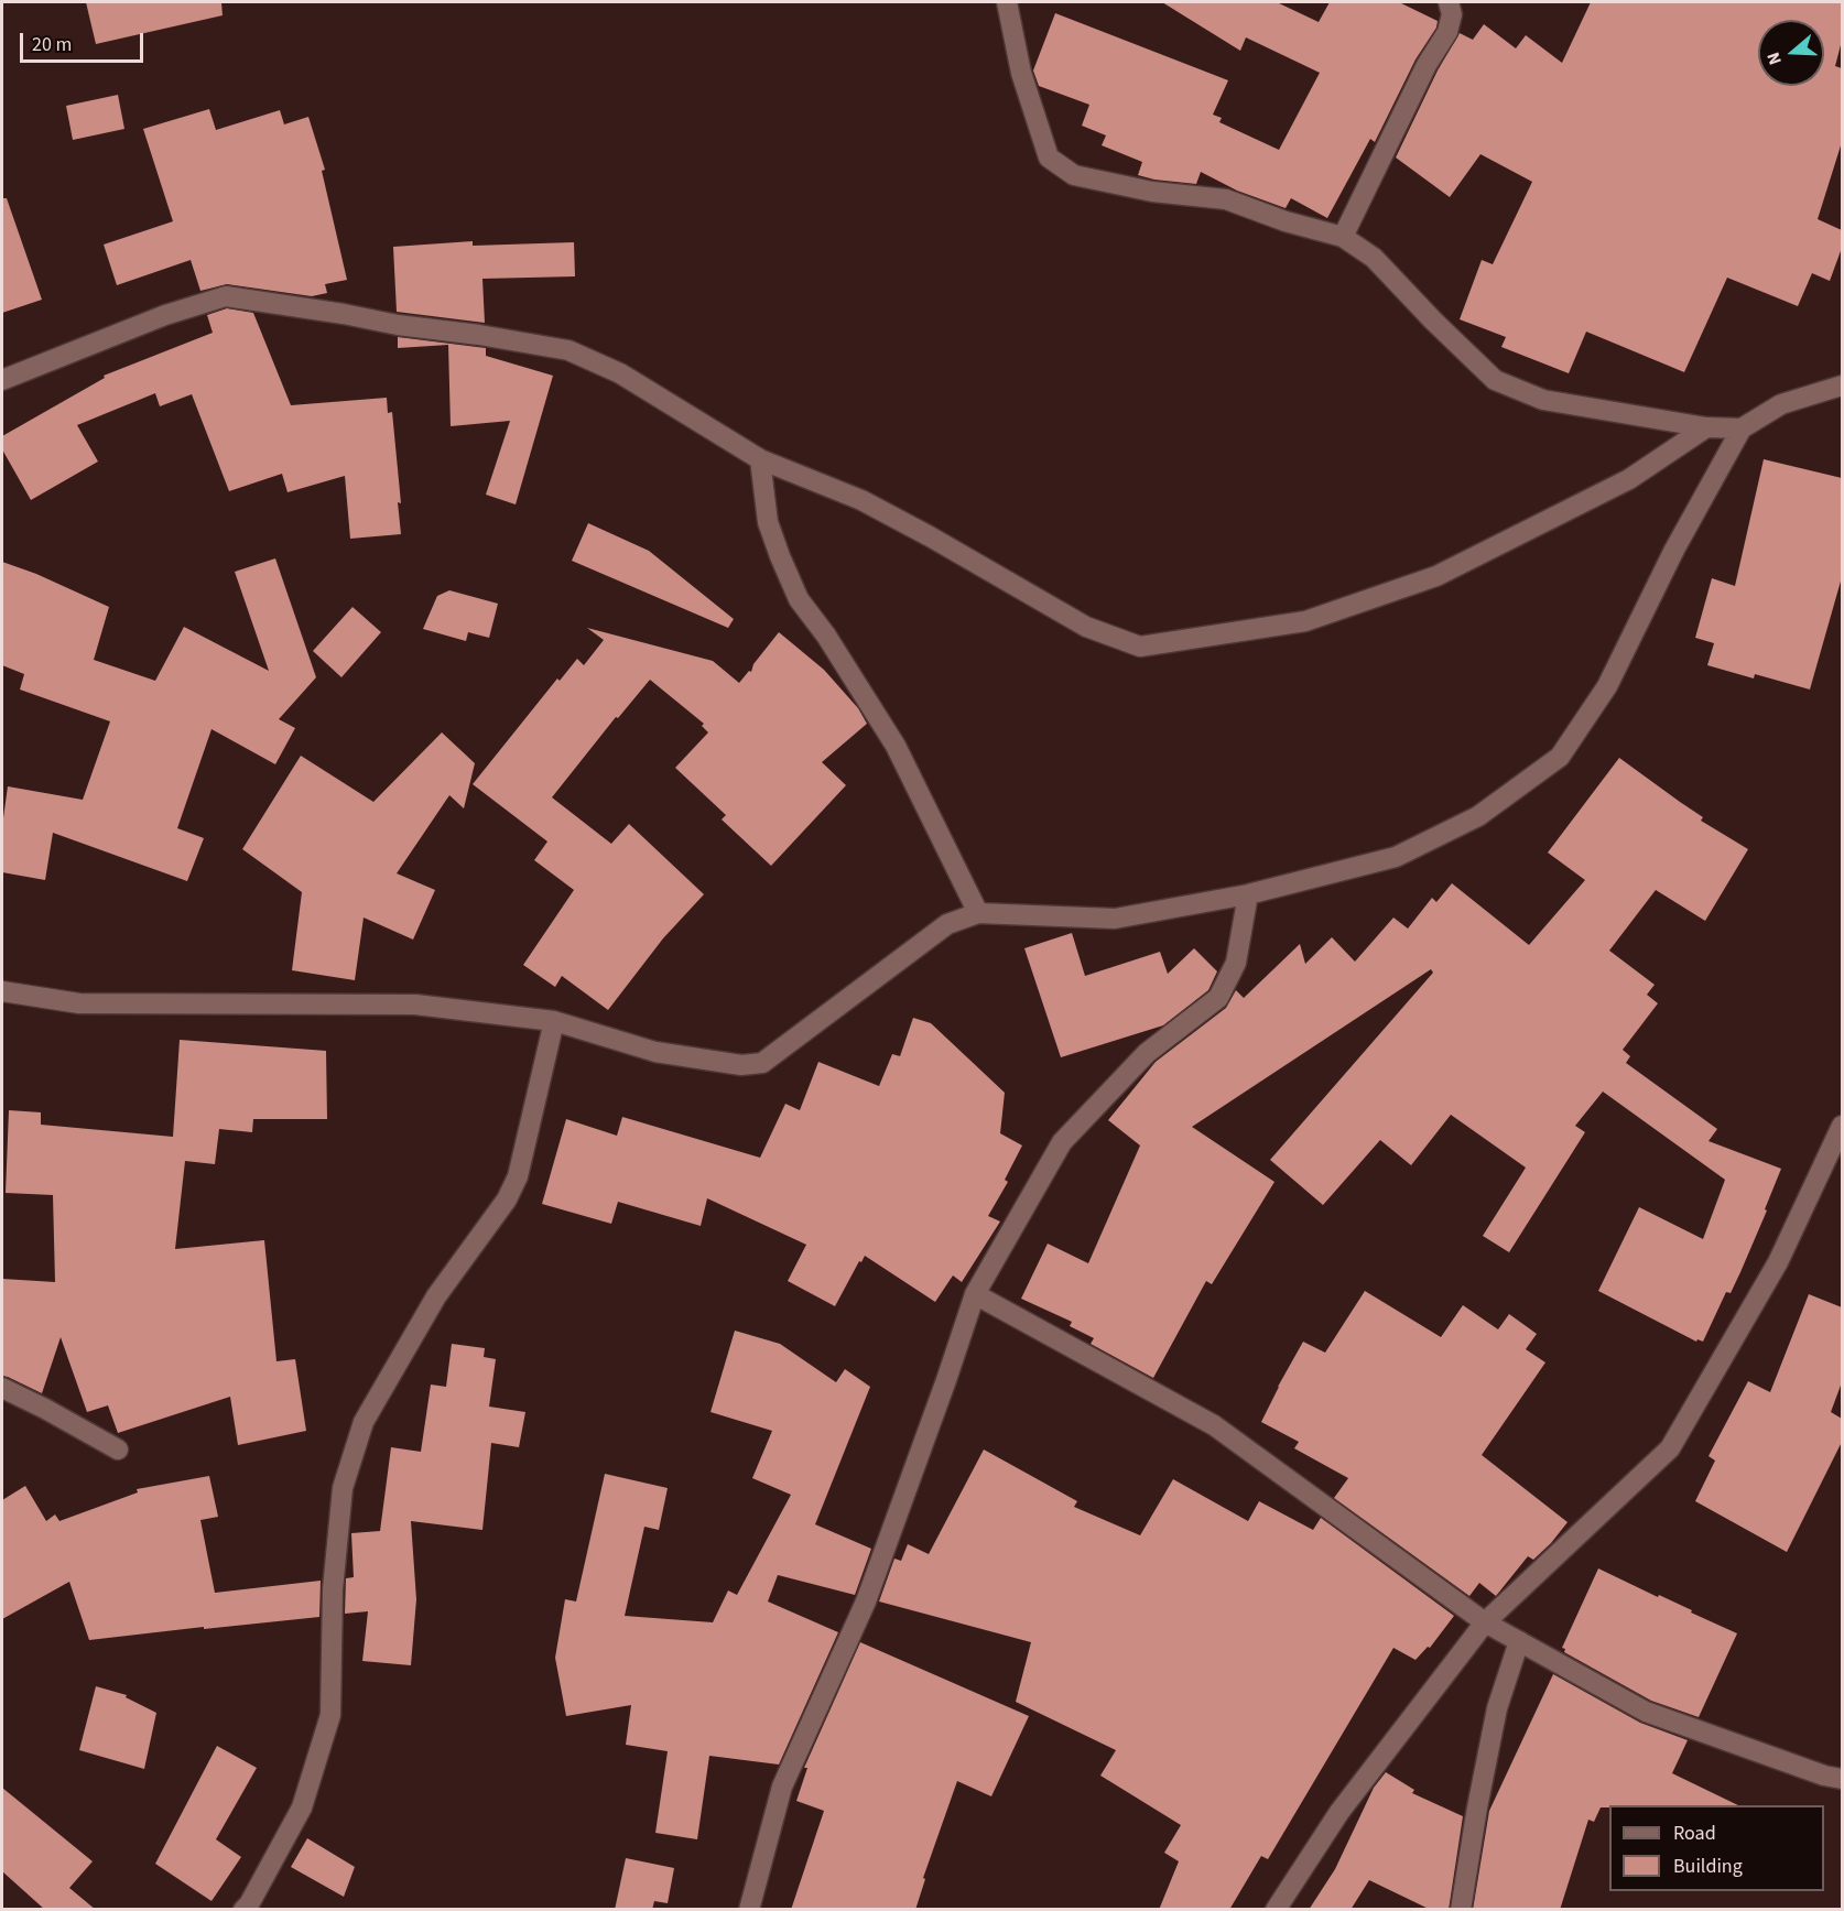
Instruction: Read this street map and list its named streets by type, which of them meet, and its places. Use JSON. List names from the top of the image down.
{
  "legend": ["Road", "Building"],
  "scale_bar": "20 m",
  "north": "left"
}
